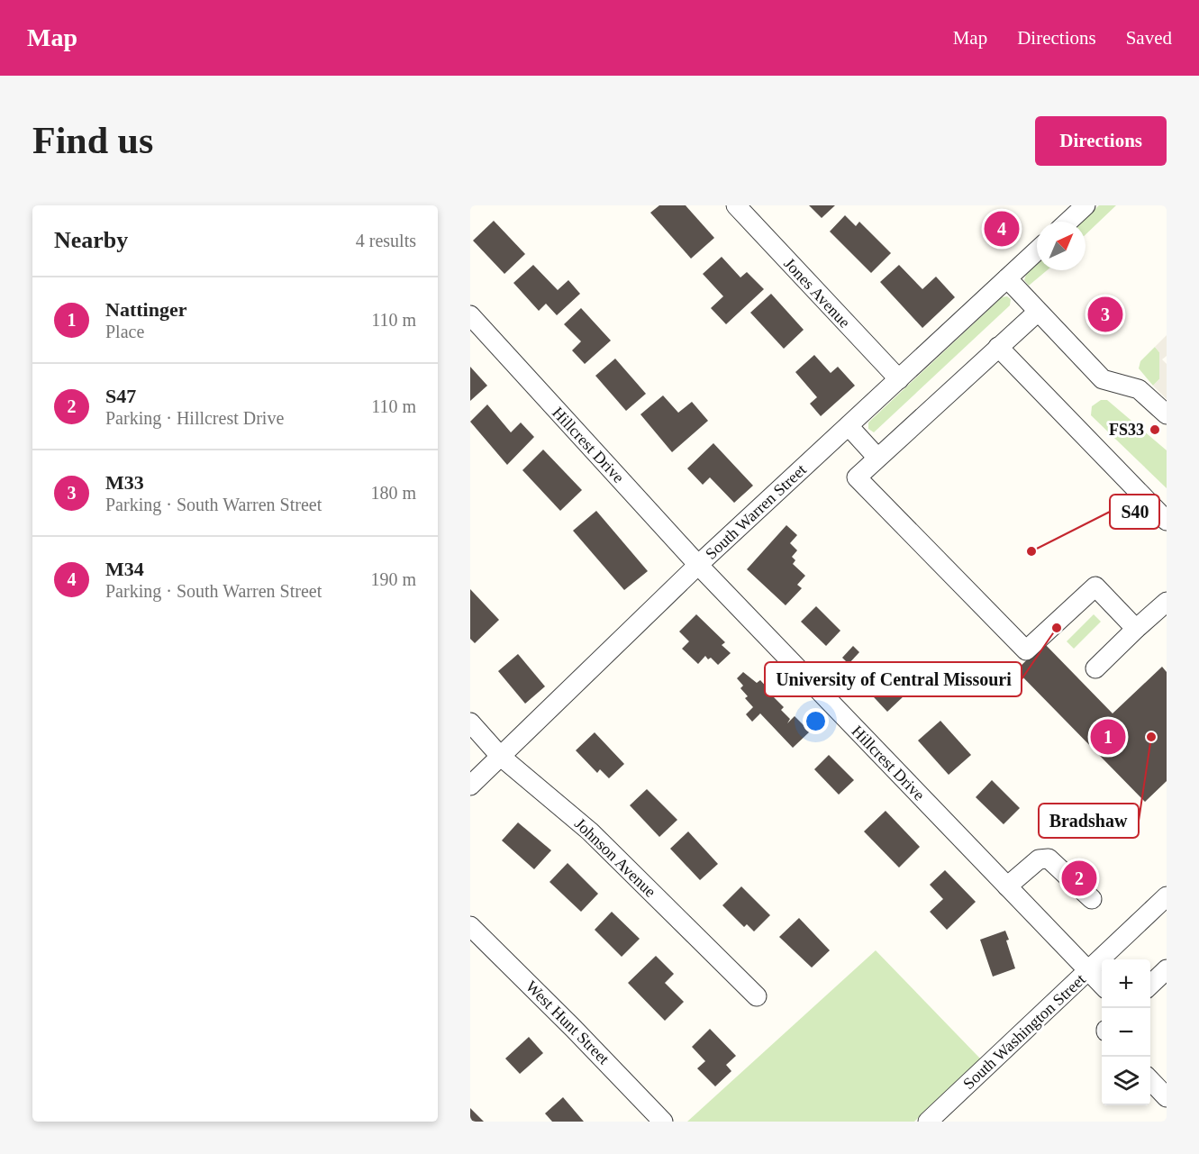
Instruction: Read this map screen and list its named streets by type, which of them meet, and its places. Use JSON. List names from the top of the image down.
{
  "streets": {
    "street": [
      "Jones Avenue",
      "Hillcrest Drive",
      "South Warren Street",
      "Johnson Avenue",
      "West Hunt Street",
      "South Washington Street"
    ]
  },
  "crossings": [
    ["Jones Avenue", "South Warren Street"],
    ["Hillcrest Drive", "South Warren Street"],
    ["Hillcrest Drive", "South Washington Street"],
    ["South Warren Street", "Johnson Avenue"]
  ],
  "places": [
    "FS33",
    "S40",
    "University of Central Missouri",
    "Bradshaw"
  ],
  "north": "top right",
  "page": {
    "header": "Map",
    "nav": ["Map", "Directions", "Saved"],
    "buttons": "Directions",
    "title": "Find us",
    "heading": ["Nearby", "4 results"],
    "pins": [
      "4",
      "3",
      "1",
      "2"
    ],
    "list": [
      {
        "mark": "1",
        "name": "Nattinger",
        "note": "Place",
        "value": "110 m"
      },
      {
        "mark": "2",
        "name": "S47",
        "note": "Parking · Hillcrest Drive",
        "value": "110 m"
      },
      {
        "mark": "3",
        "name": "M33",
        "note": "Parking · South Warren Street",
        "value": "180 m"
      },
      {
        "mark": "4",
        "name": "M34",
        "note": "Parking · South Warren Street",
        "value": "190 m"
      }
    ],
    "map_buttons": ["+", "−"]
  }
}
